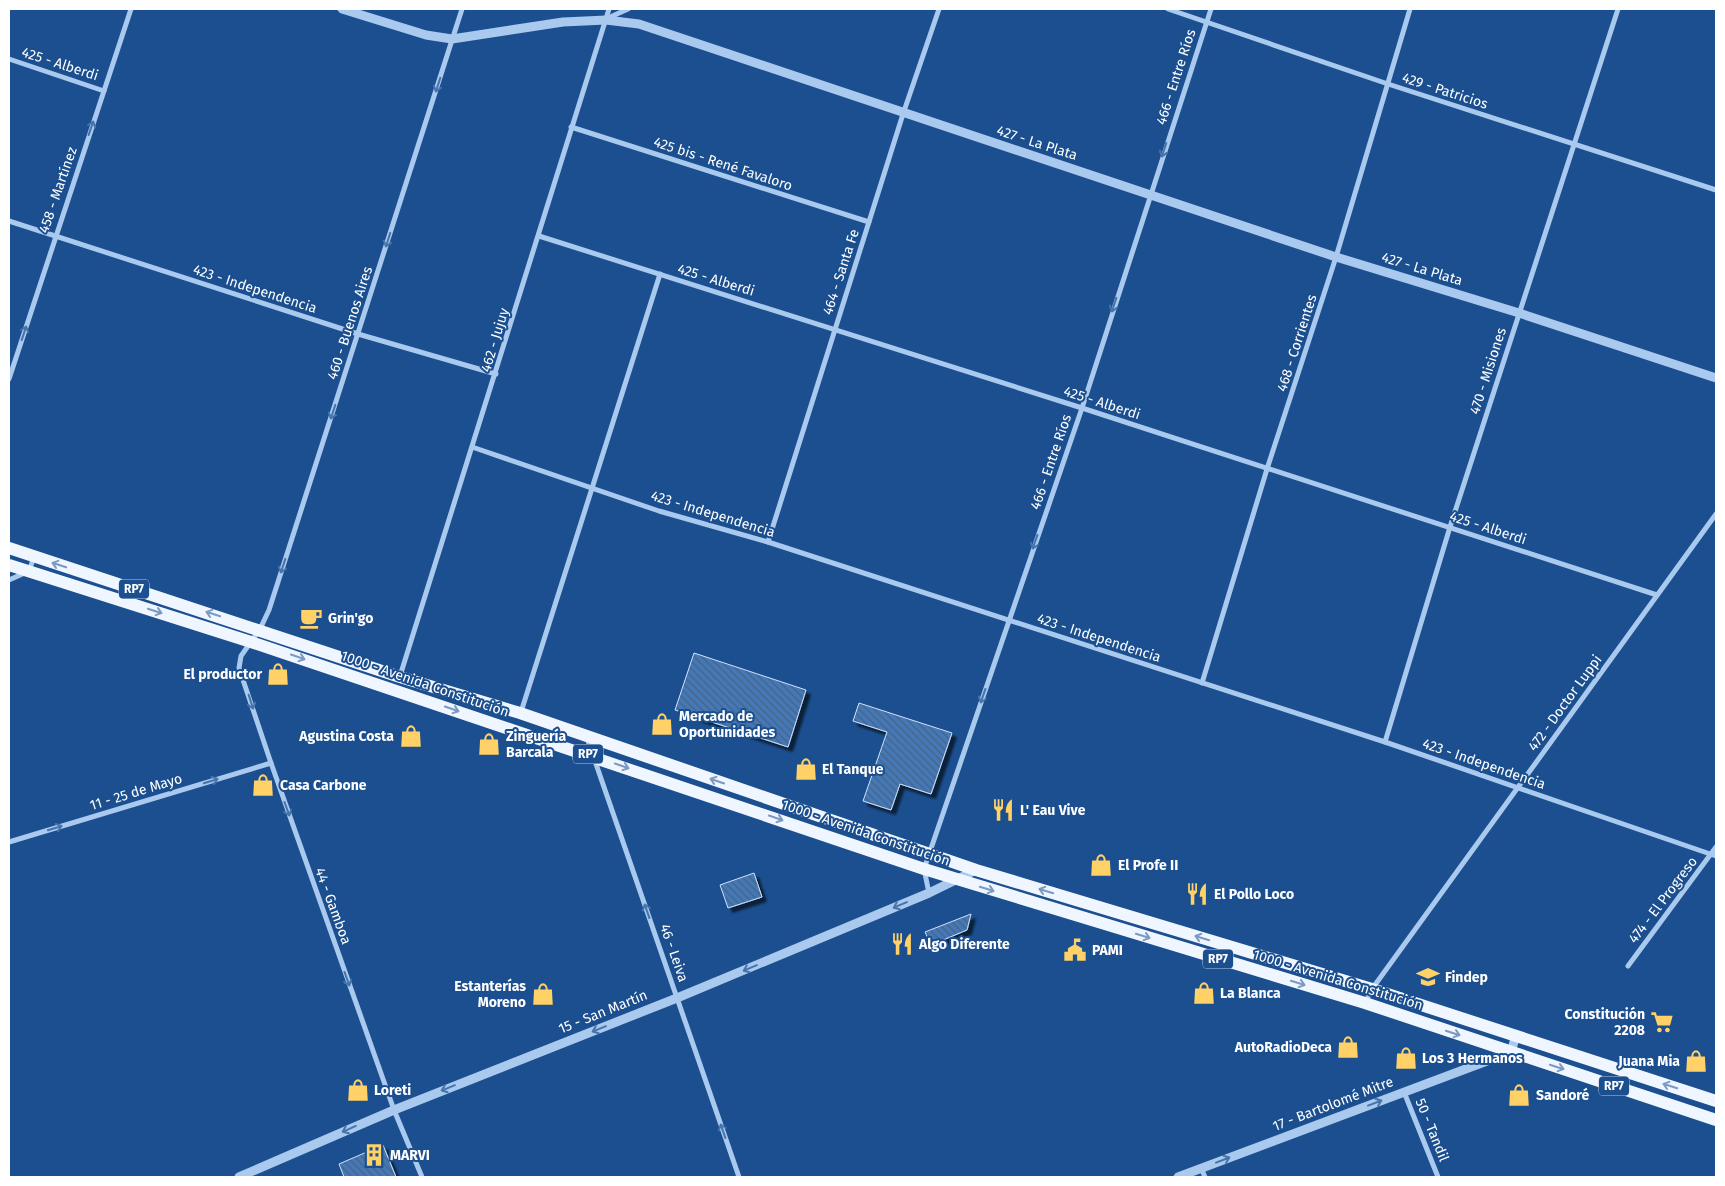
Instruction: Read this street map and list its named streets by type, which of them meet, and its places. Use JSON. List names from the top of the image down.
{
  "streets": {
    "main road": ["RP7", "1000 - Avenida Constitución"],
    "street": [
      "425 - Alberdi",
      "466 - Entre Ríos",
      "429 - Patricios",
      "427 - La Plata",
      "425 bis - René Favaloro",
      "458 - Martínez",
      "464 - Santa Fe",
      "423 - Independencia",
      "460 - Buenos Aires",
      "462 - Jujuy",
      "468 - Corrientes",
      "470 - Misiones",
      "472 - Doctor Luppi",
      "11 - 25 de Mayo",
      "474 - El Progreso",
      "44 - Gamboa",
      "46 - Leiva",
      "15 - San Martín",
      "17 - Bartolomé Mitre",
      "50 - Tandil"
    ]
  },
  "crossings": [
    ["425 - Alberdi", "466 - Entre Ríos"],
    ["425 - Alberdi", "458 - Martínez"],
    ["425 - Alberdi", "464 - Santa Fe"],
    ["425 - Alberdi", "462 - Jujuy"],
    ["425 - Alberdi", "468 - Corrientes"],
    ["425 - Alberdi", "470 - Misiones"],
    ["425 - Alberdi", "472 - Doctor Luppi"],
    ["466 - Entre Ríos", "429 - Patricios"],
    ["466 - Entre Ríos", "427 - La Plata"],
    ["466 - Entre Ríos", "423 - Independencia"],
    ["466 - Entre Ríos", "1000 - Avenida Constitución"],
    ["466 - Entre Ríos", "15 - San Martín"],
    ["429 - Patricios", "468 - Corrientes"],
    ["429 - Patricios", "470 - Misiones"],
    ["427 - La Plata", "464 - Santa Fe"],
    ["427 - La Plata", "460 - Buenos Aires"],
    ["427 - La Plata", "462 - Jujuy"],
    ["427 - La Plata", "468 - Corrientes"],
    ["427 - La Plata", "470 - Misiones"],
    ["425 bis - René Favaloro", "464 - Santa Fe"],
    ["425 bis - René Favaloro", "462 - Jujuy"],
    ["458 - Martínez", "423 - Independencia"],
    ["464 - Santa Fe", "423 - Independencia"],
    ["423 - Independencia", "460 - Buenos Aires"],
    ["423 - Independencia", "462 - Jujuy"],
    ["423 - Independencia", "468 - Corrientes"],
    ["423 - Independencia", "470 - Misiones"],
    ["423 - Independencia", "472 - Doctor Luppi"],
    ["423 - Independencia", "474 - El Progreso"],
    ["460 - Buenos Aires", "1000 - Avenida Constitución"],
    ["460 - Buenos Aires", "44 - Gamboa"],
    ["462 - Jujuy", "1000 - Avenida Constitución"],
    ["1000 - Avenida Constitución", "472 - Doctor Luppi"],
    ["1000 - Avenida Constitución", "44 - Gamboa"],
    ["1000 - Avenida Constitución", "46 - Leiva"],
    ["1000 - Avenida Constitución", "15 - San Martín"],
    ["1000 - Avenida Constitución", "17 - Bartolomé Mitre"],
    ["11 - 25 de Mayo", "44 - Gamboa"],
    ["44 - Gamboa", "15 - San Martín"],
    ["46 - Leiva", "15 - San Martín"],
    ["17 - Bartolomé Mitre", "50 - Tandil"]
  ],
  "one_way": [
    "466 - Entre Ríos",
    "458 - Martínez",
    "460 - Buenos Aires",
    "11 - 25 de Mayo",
    "44 - Gamboa",
    "46 - Leiva",
    "15 - San Martín",
    "17 - Bartolomé Mitre"
  ],
  "places": {
    "cafe": ["Grin'go"],
    "shop": [
      "El productor",
      "Mercado de Oportunidades",
      "Agustina Costa",
      "Zinguería Barcala",
      "El Tanque",
      "Casa Carbone",
      "El Profe II",
      "La Blanca",
      "Estanterías Moreno",
      "AutoRadioDeca",
      "Los 3 Hermanos",
      "Juana Mia",
      "Loreti",
      "Sandoré"
    ],
    "restaurant": ["L' Eau Vive", "El Pollo Loco", "Algo Diferente"],
    "public building": ["PAMI"],
    "school or university": ["Findep"],
    "supermarket": ["Constitución 2208"],
    "building": ["MARVI"]
  }
}
